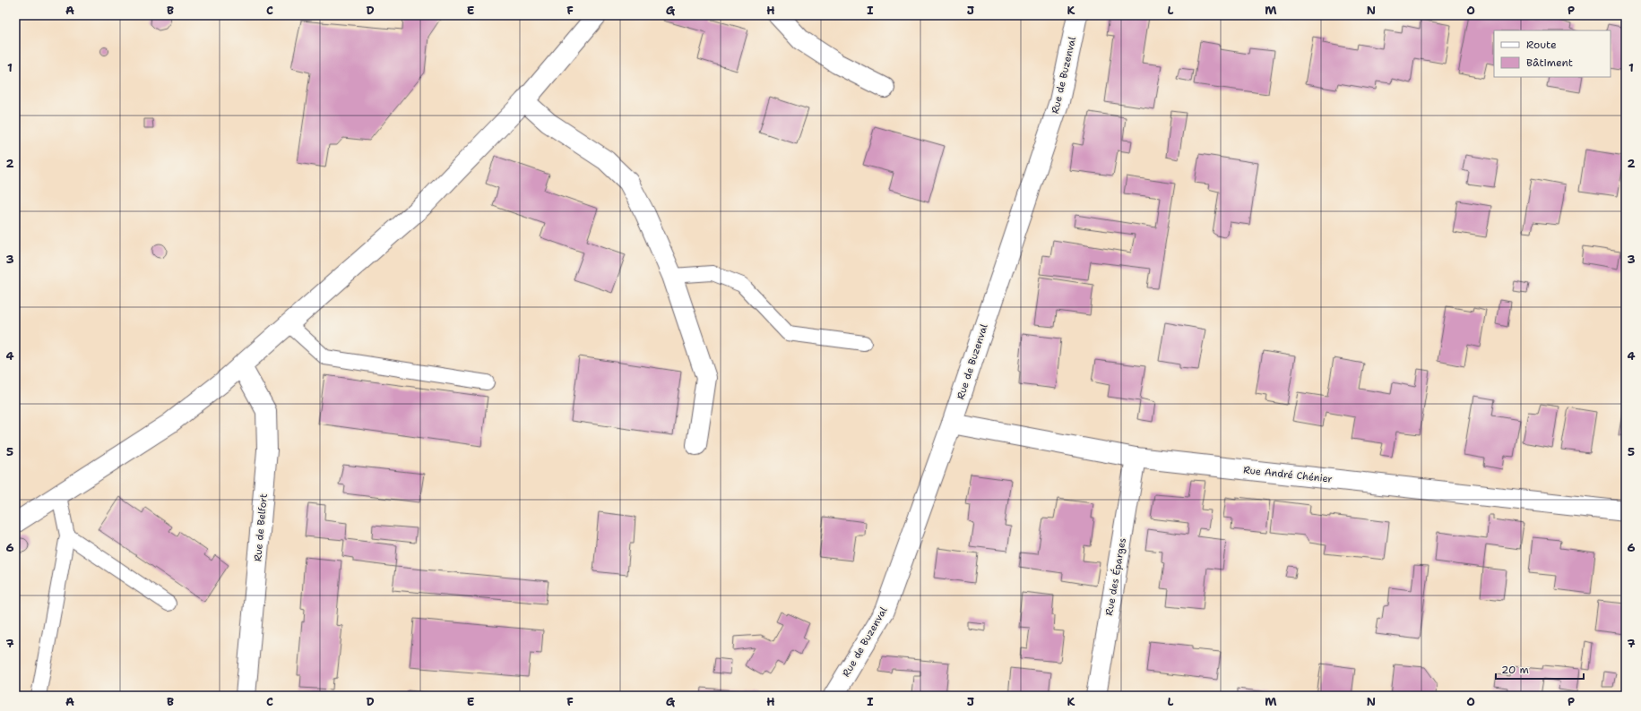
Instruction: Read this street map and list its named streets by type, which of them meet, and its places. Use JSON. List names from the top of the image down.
{
  "streets": {
    "street": [
      "Rue de Buzenval",
      "Rue André Chénier",
      "Rue de Belfort",
      "Rue des Éparges"
    ]
  },
  "crossings": [
    ["Rue de Buzenval", "Rue André Chénier"],
    ["Rue André Chénier", "Rue des Éparges"]
  ],
  "legend": ["Route", "Bâtiment"],
  "scale_bar": "20 m",
  "grid": {
    "columns": [
      "A",
      "B",
      "C",
      "D",
      "E",
      "F",
      "G",
      "H",
      "I",
      "J",
      "K",
      "L",
      "M",
      "N",
      "O",
      "P"
    ],
    "rows": [
      "1",
      "2",
      "3",
      "4",
      "5",
      "6",
      "7"
    ]
  }
}
